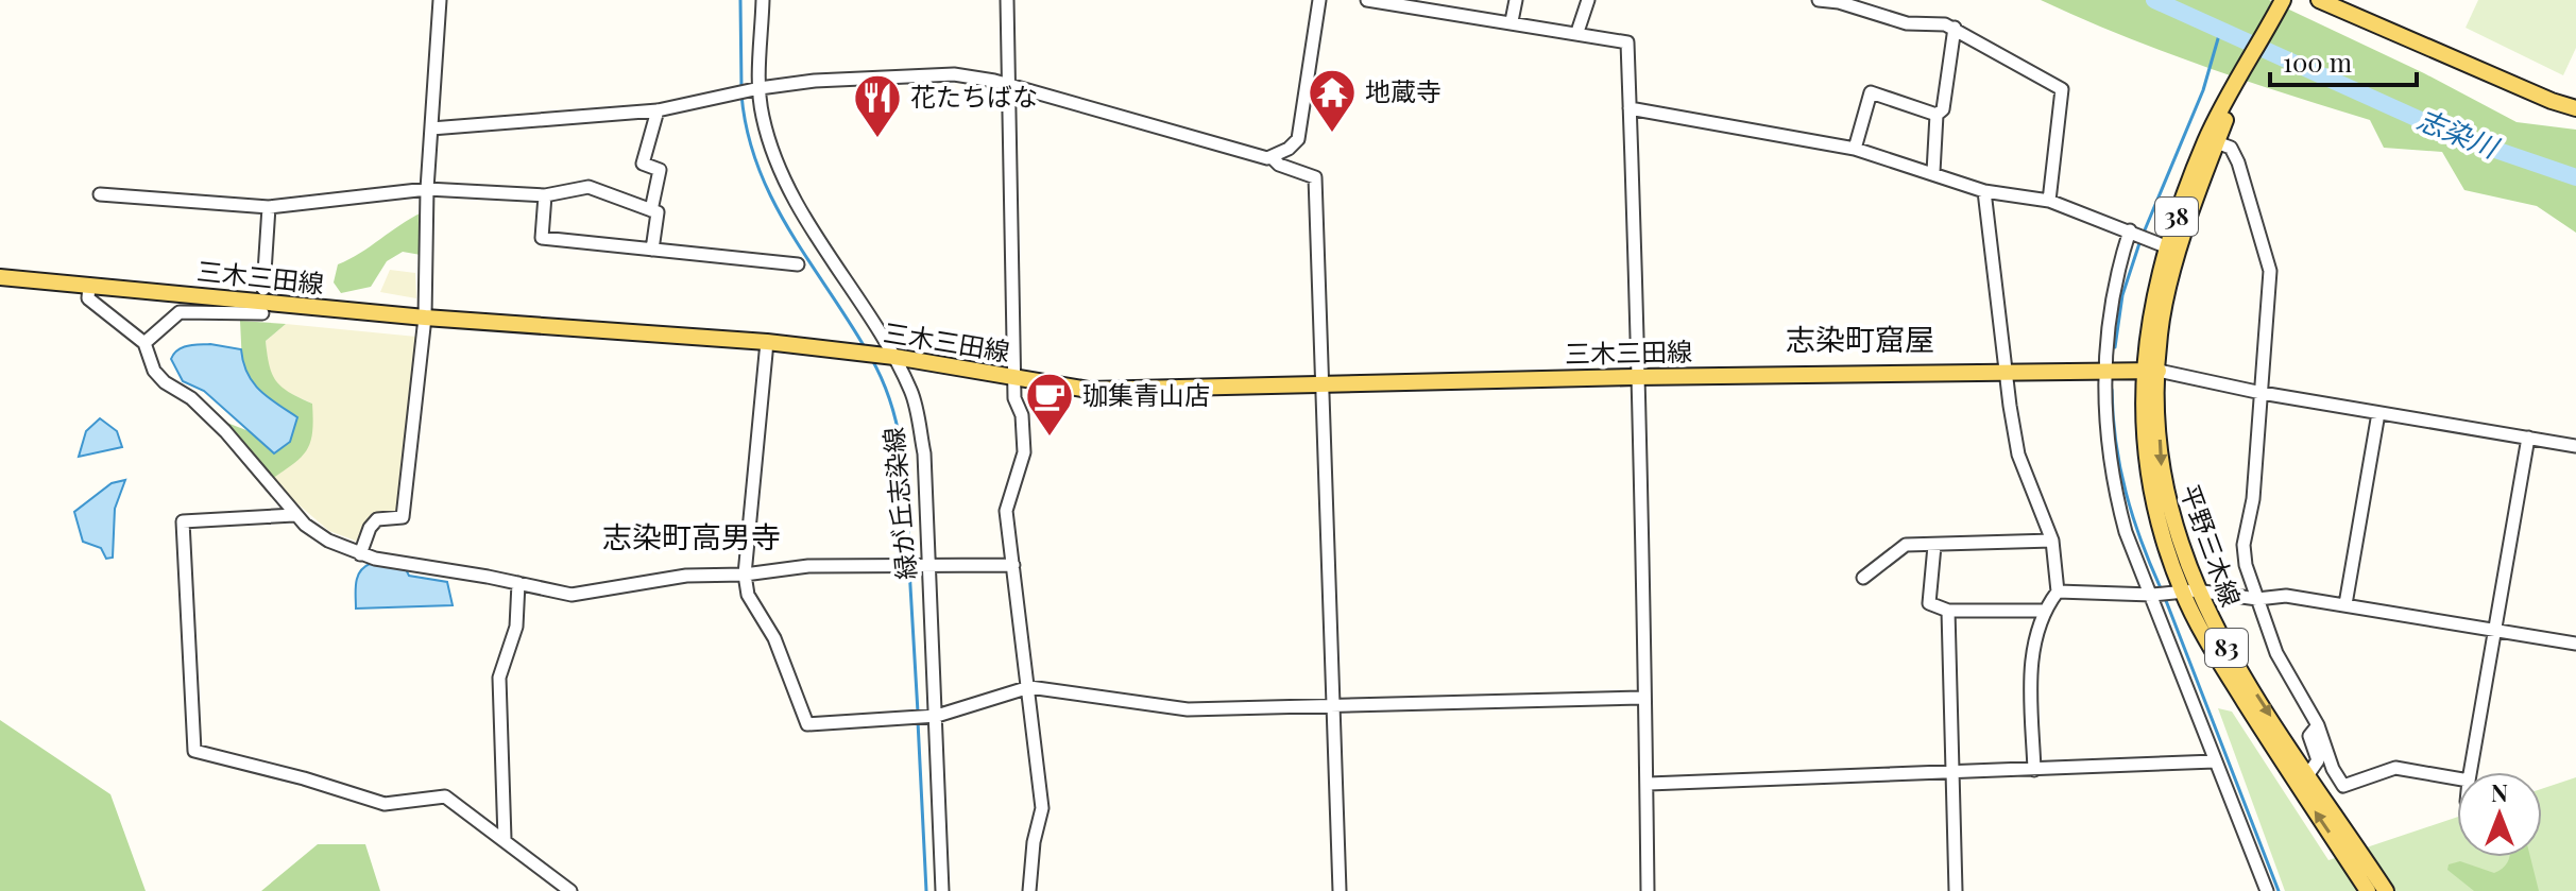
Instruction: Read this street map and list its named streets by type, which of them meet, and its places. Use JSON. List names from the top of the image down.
{
  "streets": {
    "main road": [
      "38",
      "三木三田線",
      "平野三木線",
      "83"
    ],
    "street": ["緑が丘志染線"]
  },
  "crossings": [
    ["38", "三木三田線"],
    ["38", "平野三木線"],
    ["三木三田線", "緑が丘志染線"],
    ["三木三田線", "平野三木線"]
  ],
  "districts": ["志染町窟屋", "志染町高男寺"],
  "water": ["志染川"],
  "places": {
    "temple": ["地蔵寺"],
    "restaurant": ["花たちばな"],
    "cafe": ["珈集青山店"]
  },
  "scale_bar": "100 m",
  "north": "top"
}
